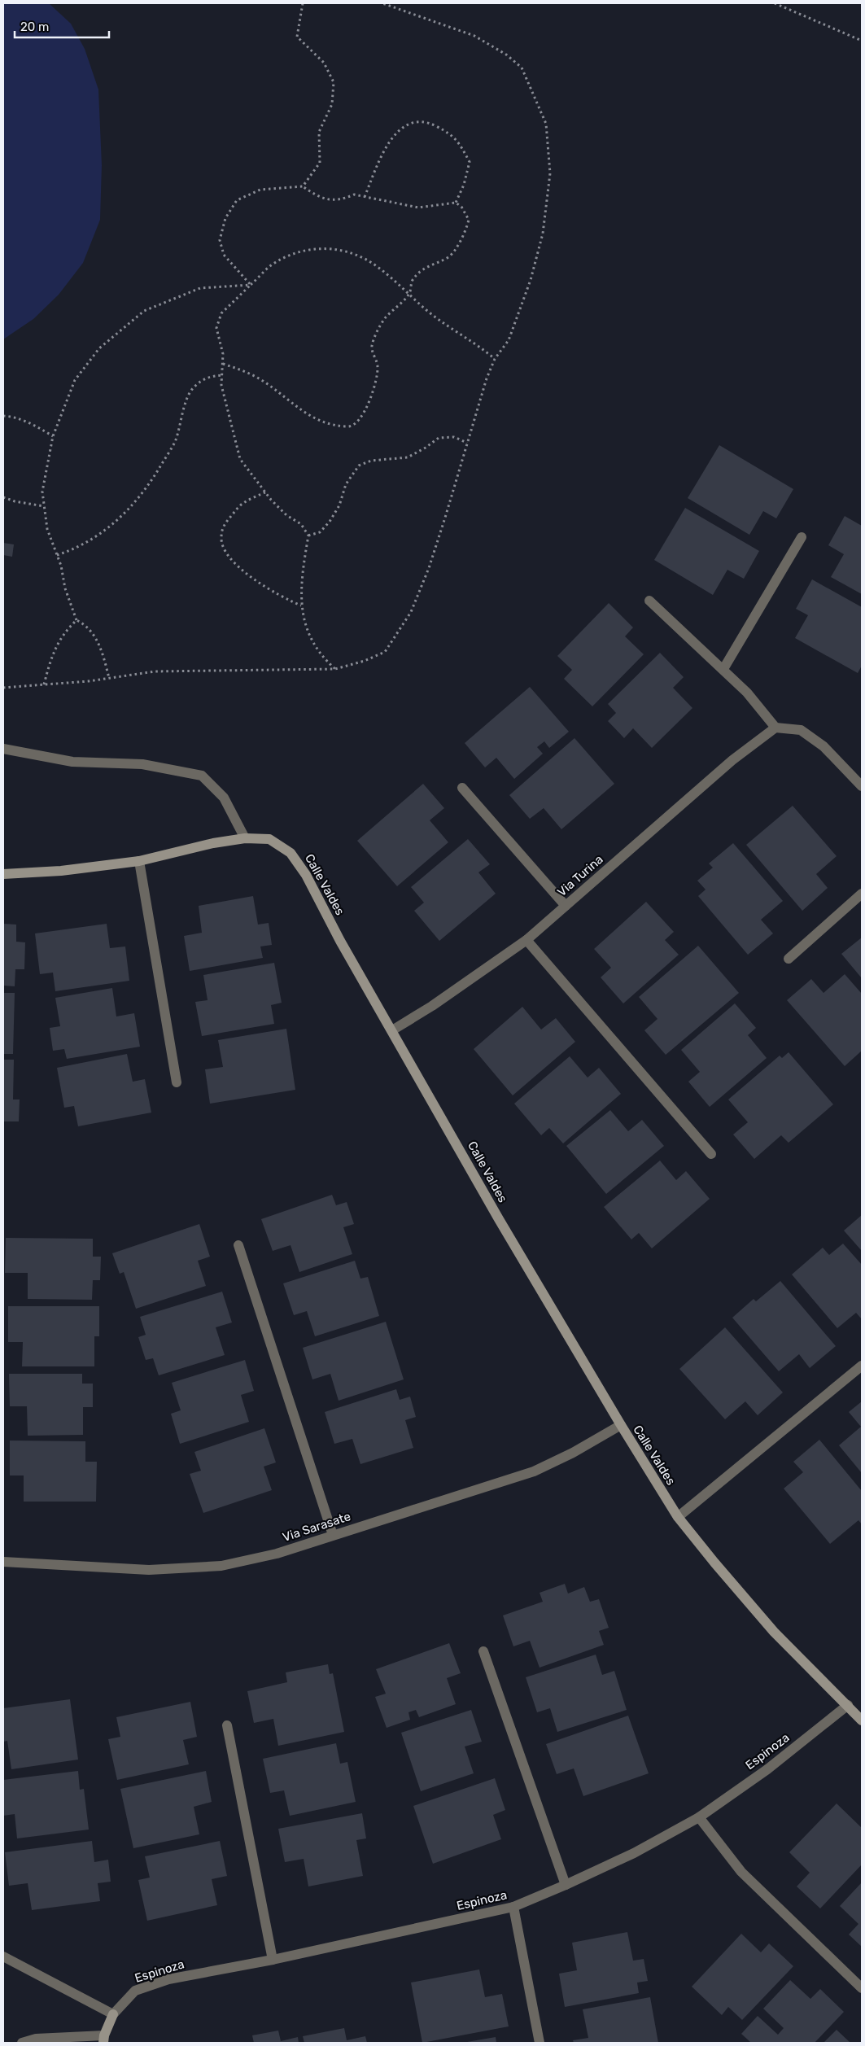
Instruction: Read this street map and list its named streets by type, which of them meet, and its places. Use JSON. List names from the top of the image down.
{
  "streets": {
    "street": [
      "Via Turina",
      "Calle Valdes",
      "Via Sarasate",
      "Espinoza"
    ]
  },
  "crossings": [
    ["Via Turina", "Calle Valdes"],
    ["Calle Valdes", "Via Sarasate"],
    ["Calle Valdes", "Espinoza"]
  ],
  "scale_bar": "20 m"
}
